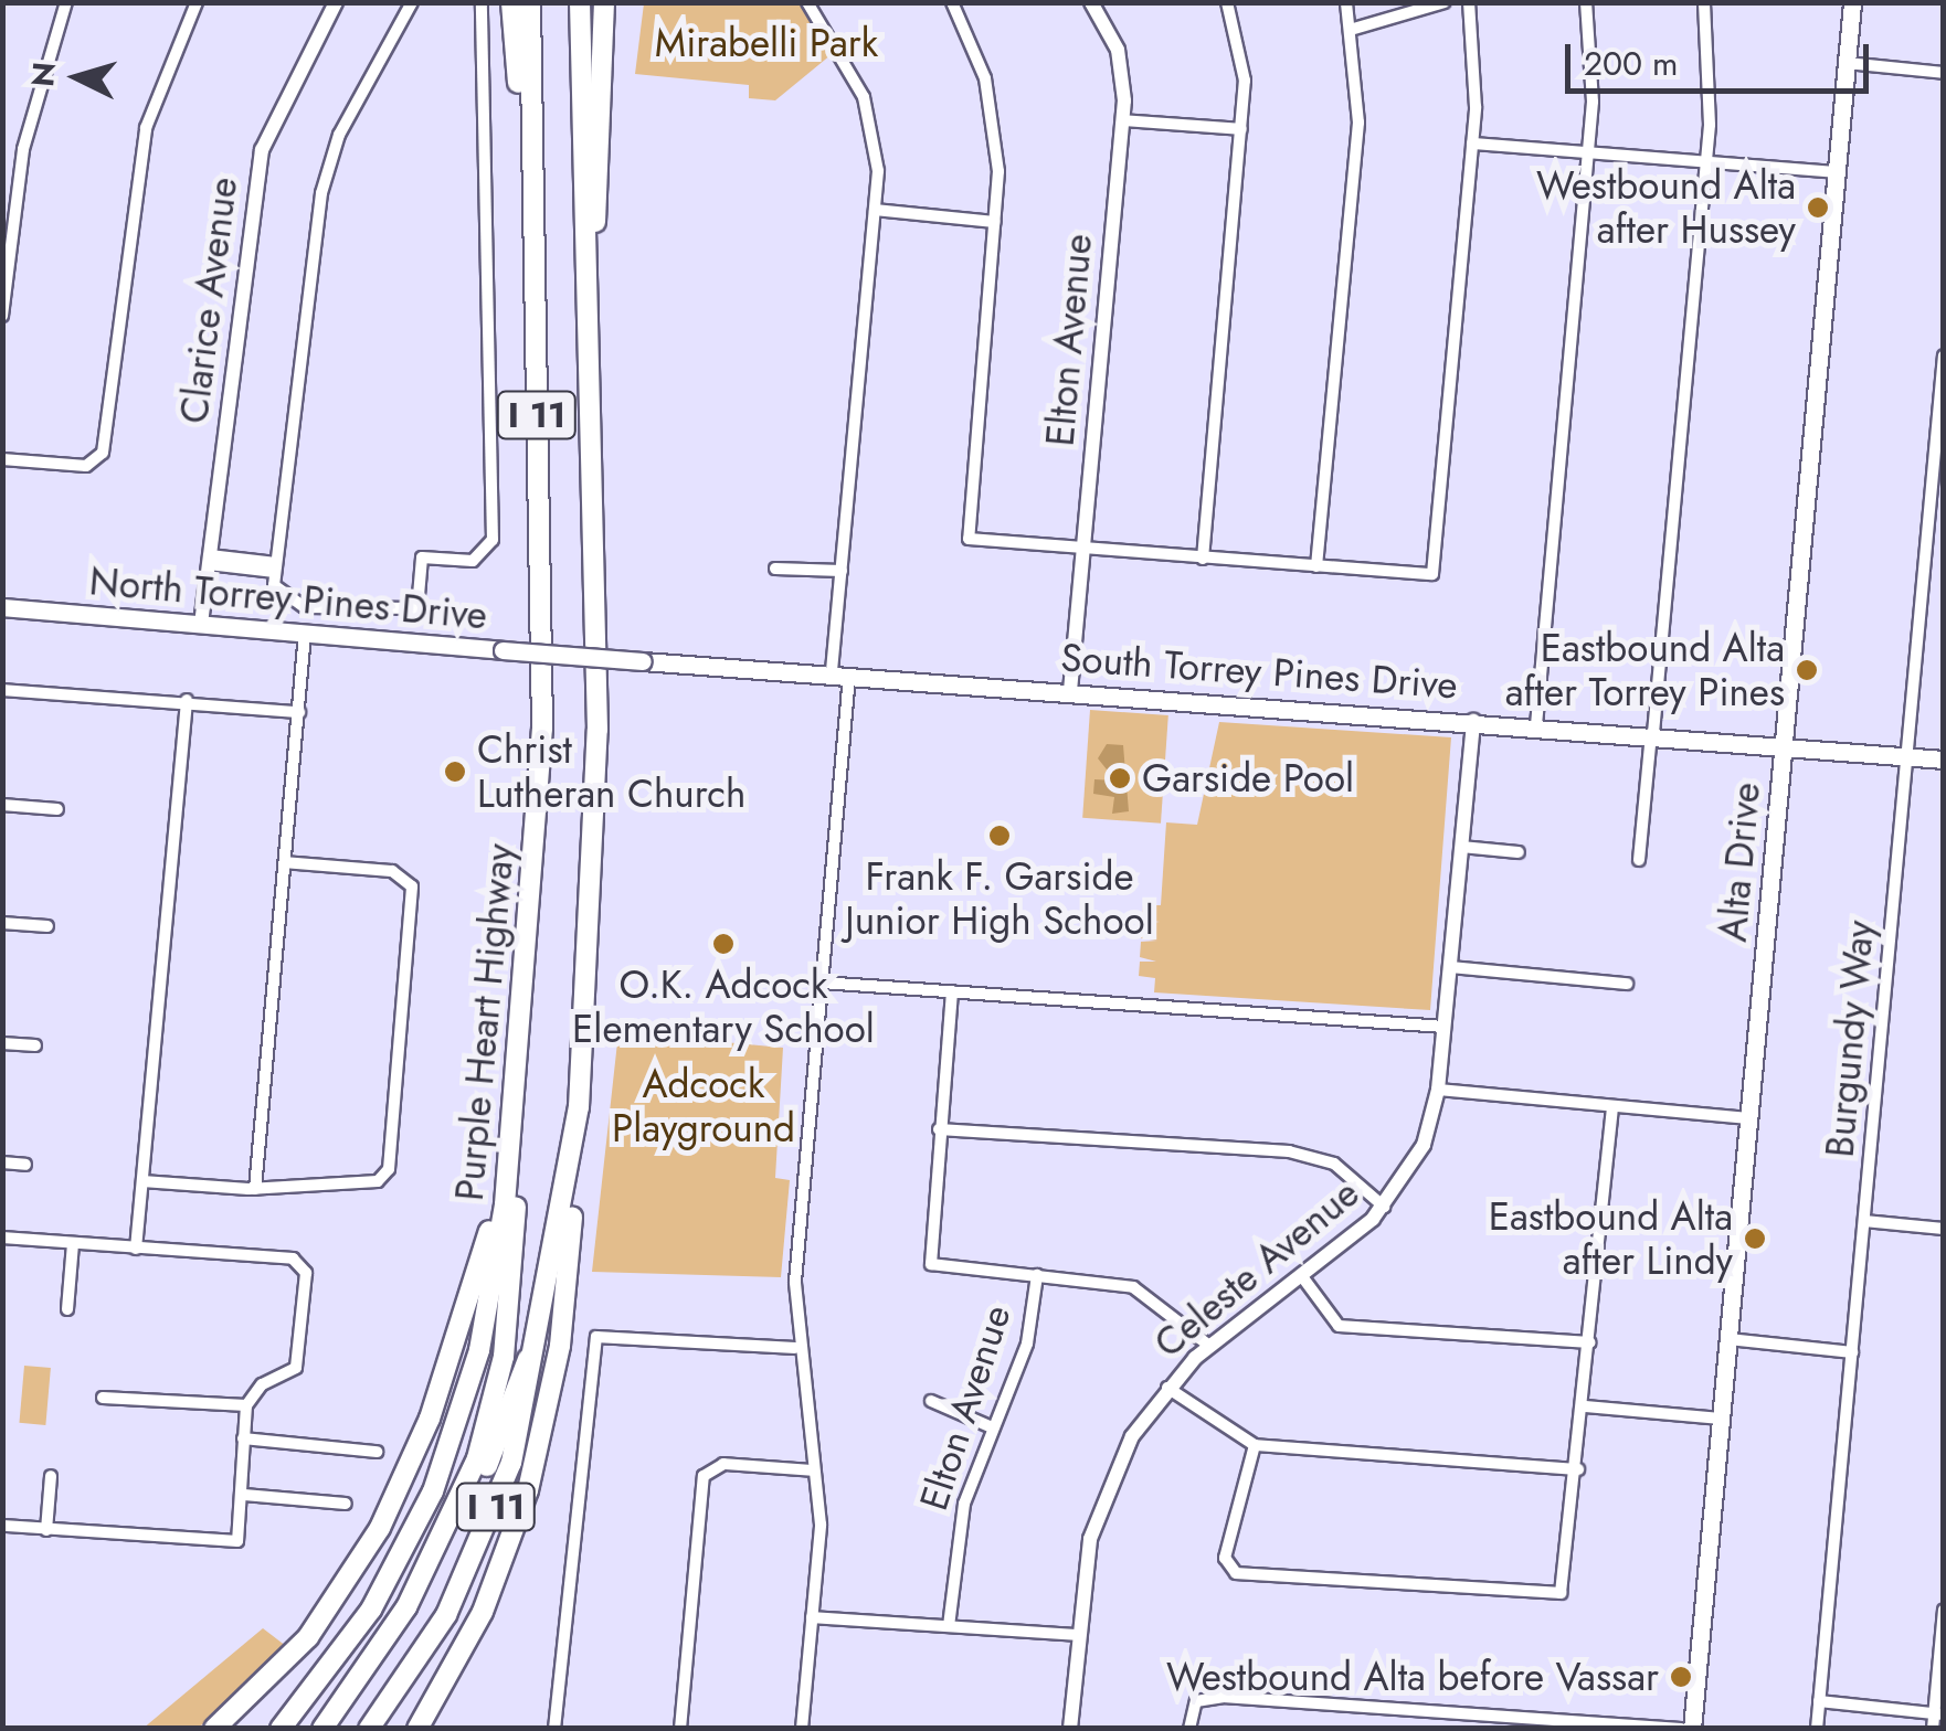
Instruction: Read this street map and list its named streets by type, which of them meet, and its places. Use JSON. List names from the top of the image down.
{
  "streets": {
    "highway": ["I 11", "Purple Heart Highway"],
    "main road": ["North Torrey Pines Drive", "South Torrey Pines Drive", "Alta Drive"],
    "street": [
      "Clarice Avenue",
      "Elton Avenue",
      "Burgundy Way",
      "Celeste Avenue"
    ]
  },
  "crossings": [
    ["Clarice Avenue", "North Torrey Pines Drive"],
    ["Elton Avenue", "South Torrey Pines Drive"],
    ["North Torrey Pines Drive", "South Torrey Pines Drive"],
    ["South Torrey Pines Drive", "Alta Drive"],
    ["South Torrey Pines Drive", "Burgundy Way"],
    ["South Torrey Pines Drive", "Celeste Avenue"]
  ],
  "parks": ["Mirabelli Park", "Adcock Playground"],
  "places": [
    "Westbound Alta after Hussey",
    "Eastbound Alta after Torrey Pines",
    "Christ Lutheran Church",
    "Garside Pool",
    "Frank F. Garside Junior High School",
    "O.K. Adcock Elementary School",
    "Eastbound Alta after Lindy",
    "Westbound Alta before Vassar"
  ],
  "scale_bar": "200 m",
  "north": "left"
}
